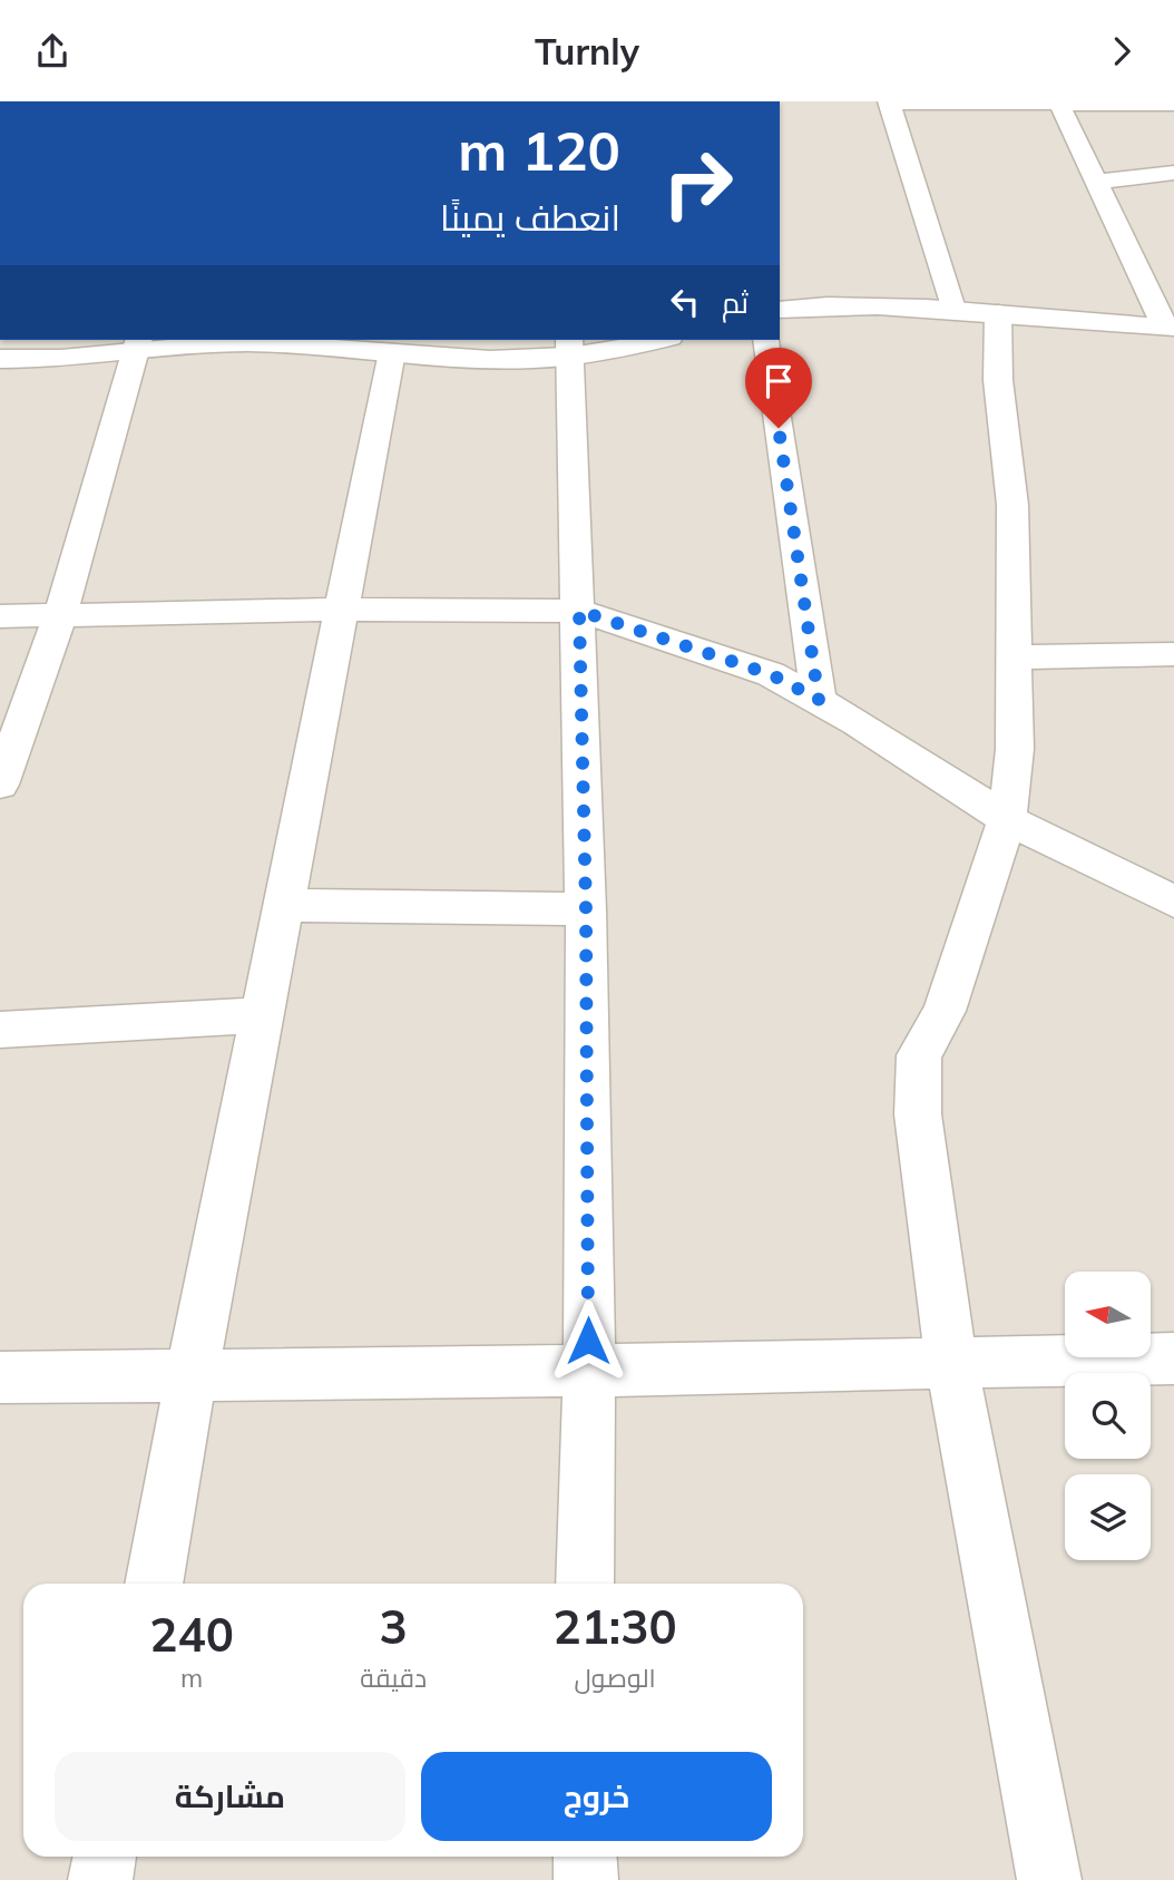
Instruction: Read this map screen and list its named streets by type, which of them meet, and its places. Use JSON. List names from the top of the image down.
{
  "north": "left",
  "page": {
    "header": "Turnly",
    "turn": ["120 m", "انعطف يمينًا"],
    "then": "ثم",
    "eta": [
      "21:30",
      "الوصول",
      "3",
      "دقيقة",
      "240",
      "m"
    ],
    "buttons": ["خروج", "مشاركة"]
  }
}
